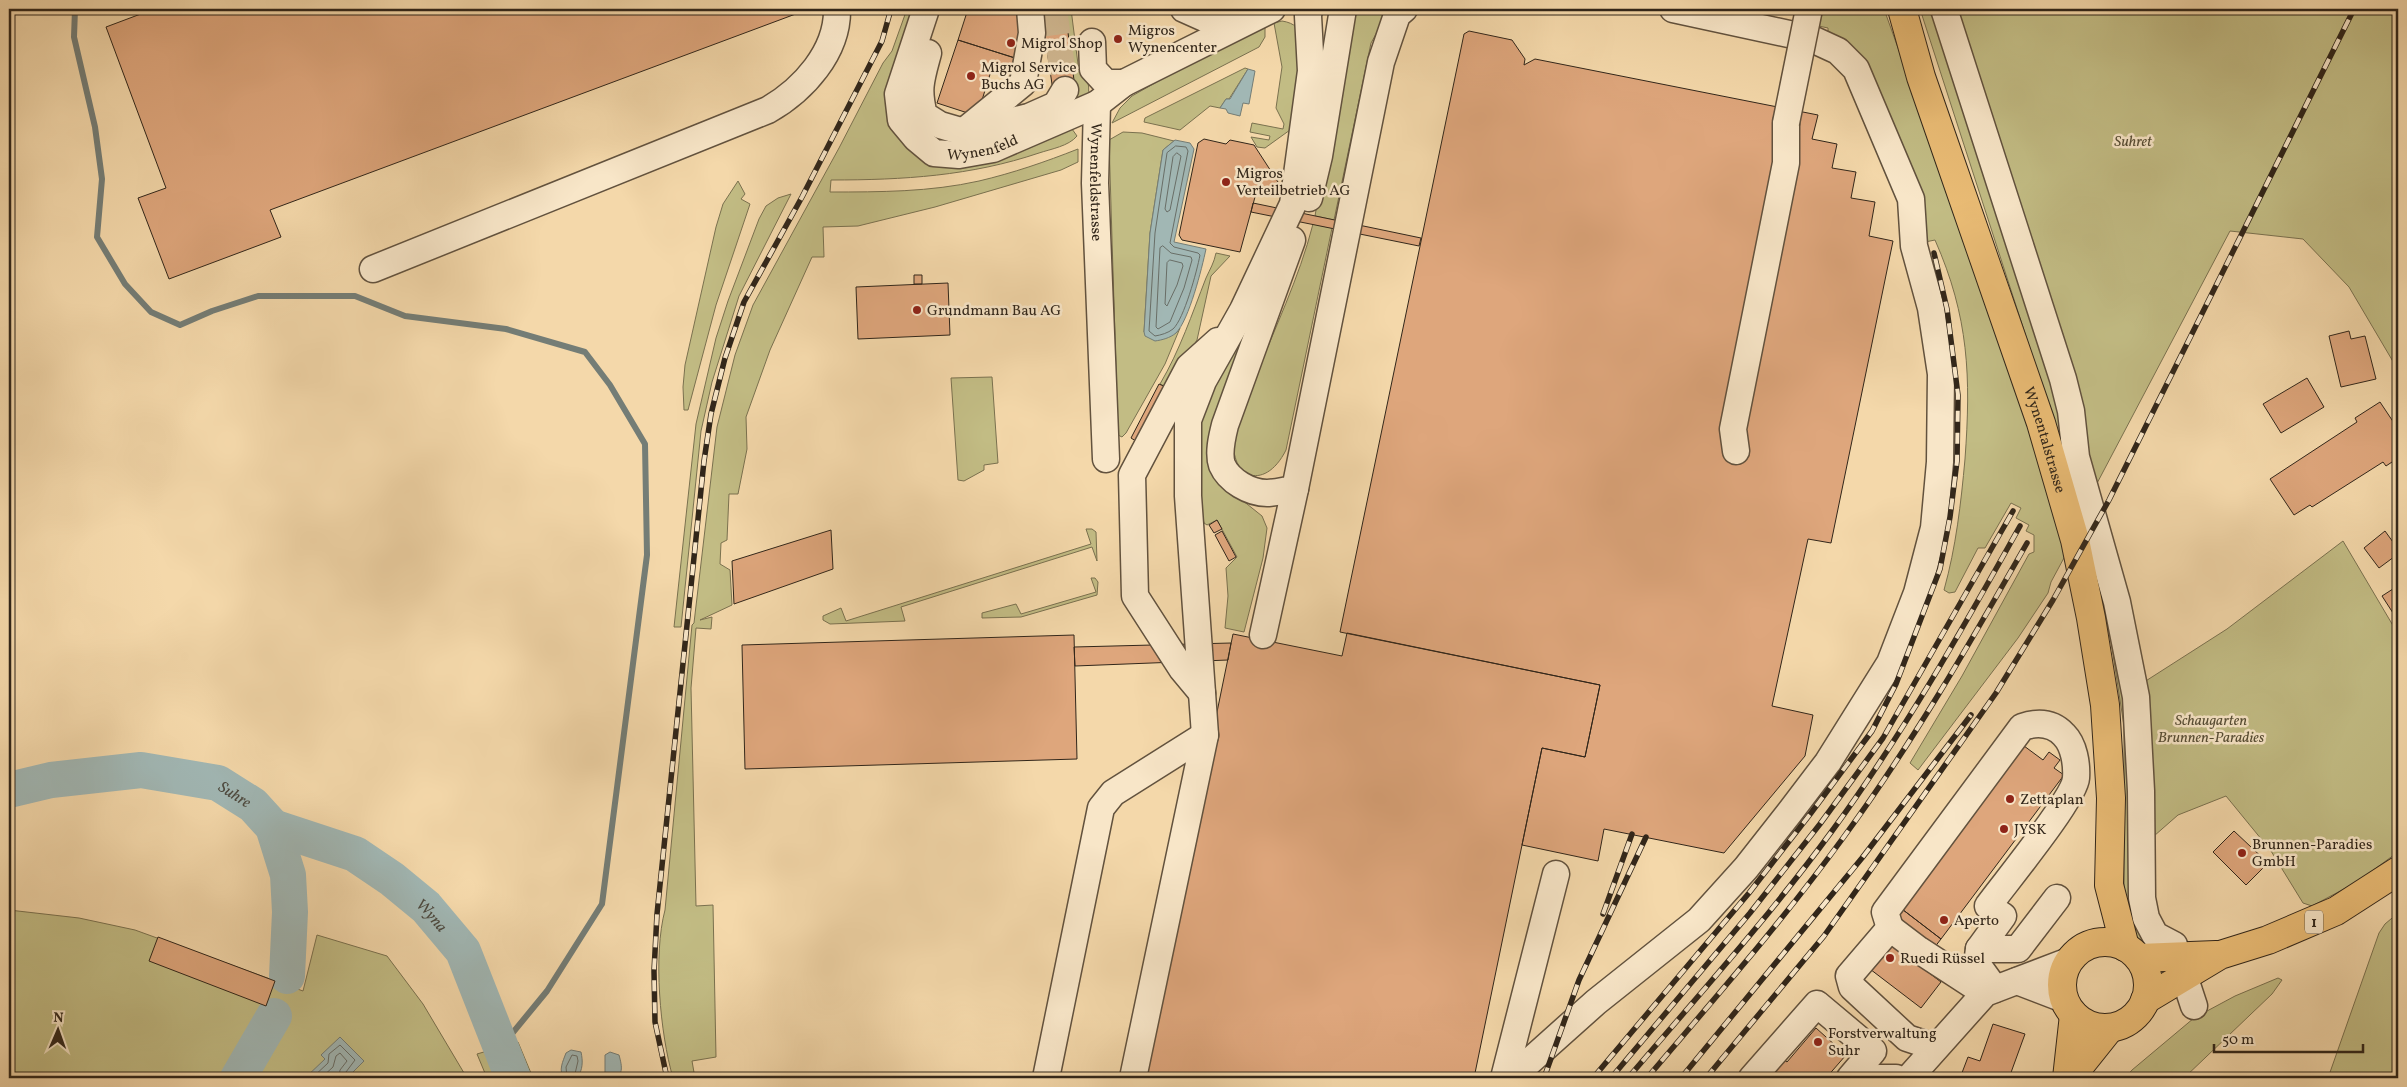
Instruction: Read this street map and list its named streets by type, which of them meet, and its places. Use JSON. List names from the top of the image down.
{
  "streets": {
    "main road": ["Wynentalstrasse", "1"],
    "street": ["Wynenfeld", "Wynenfeldstrasse"]
  },
  "crossings": [
    ["Wynenfeld", "Wynenfeldstrasse"],
    ["Wynentalstrasse", "1"]
  ],
  "water": ["Suhre", "Wyna"],
  "parks": ["Suhret", "Schaugarten Brunnen-Paradies"],
  "places": [
    "Migros Wynencenter",
    "Migrol Shop",
    "Migrol Service Buchs AG",
    "Migros Verteilbetrieb AG",
    "Grundmann Bau AG",
    "Zettaplan",
    "JYSK",
    "Brunnen-Paradies GmbH",
    "Aperto",
    "Ruedi Rüssel",
    "Forstverwaltung Suhr"
  ],
  "scale_bar": "50 m",
  "north": "top"
}
